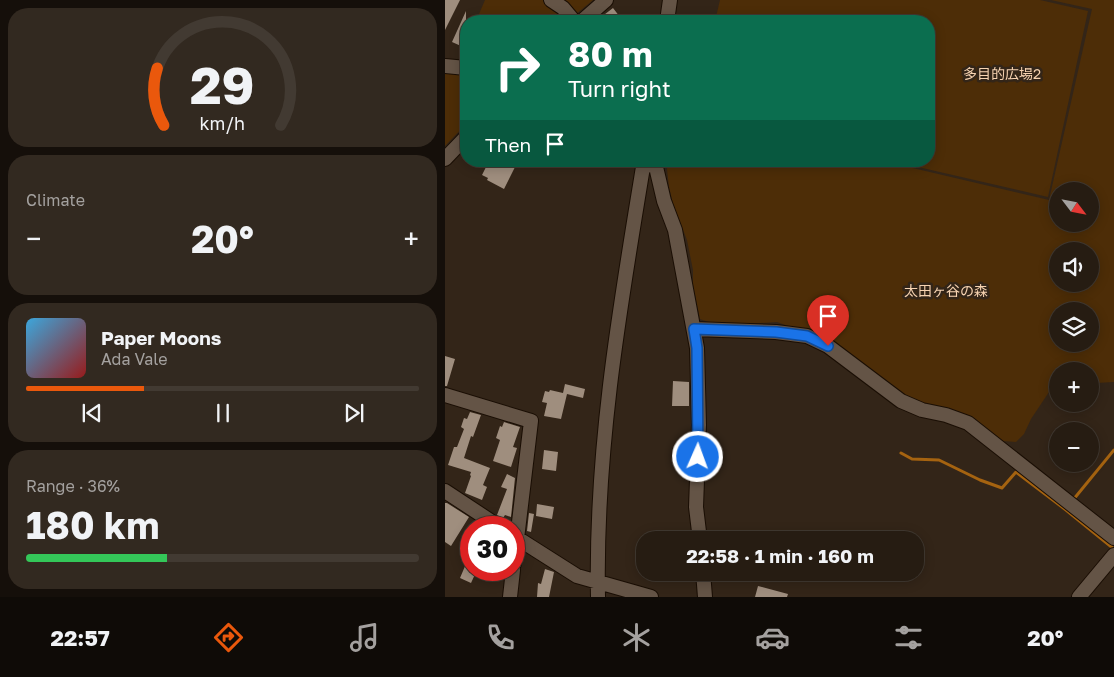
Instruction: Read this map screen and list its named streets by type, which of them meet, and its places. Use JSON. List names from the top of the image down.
{
  "parks": ["多目的広場2", "太田ヶ谷の森"],
  "north": "bottom right",
  "page": {
    "turn": ["80 m", "Turn right"],
    "then": "Then",
    "tile": [
      "Climate",
      ["Range · 36%", "180 km"]
    ],
    "map_buttons": ["+", "−"],
    "heat": ["−", "20°", "+"],
    "song": ["Paper Moons", "Ada Vale"],
    "limit": "30",
    "trip": "22:58 · 1 min · 160 m",
    "tabs": ["22:57", "20°"],
    "gauge": ["29", "km/h"]
  }
}
